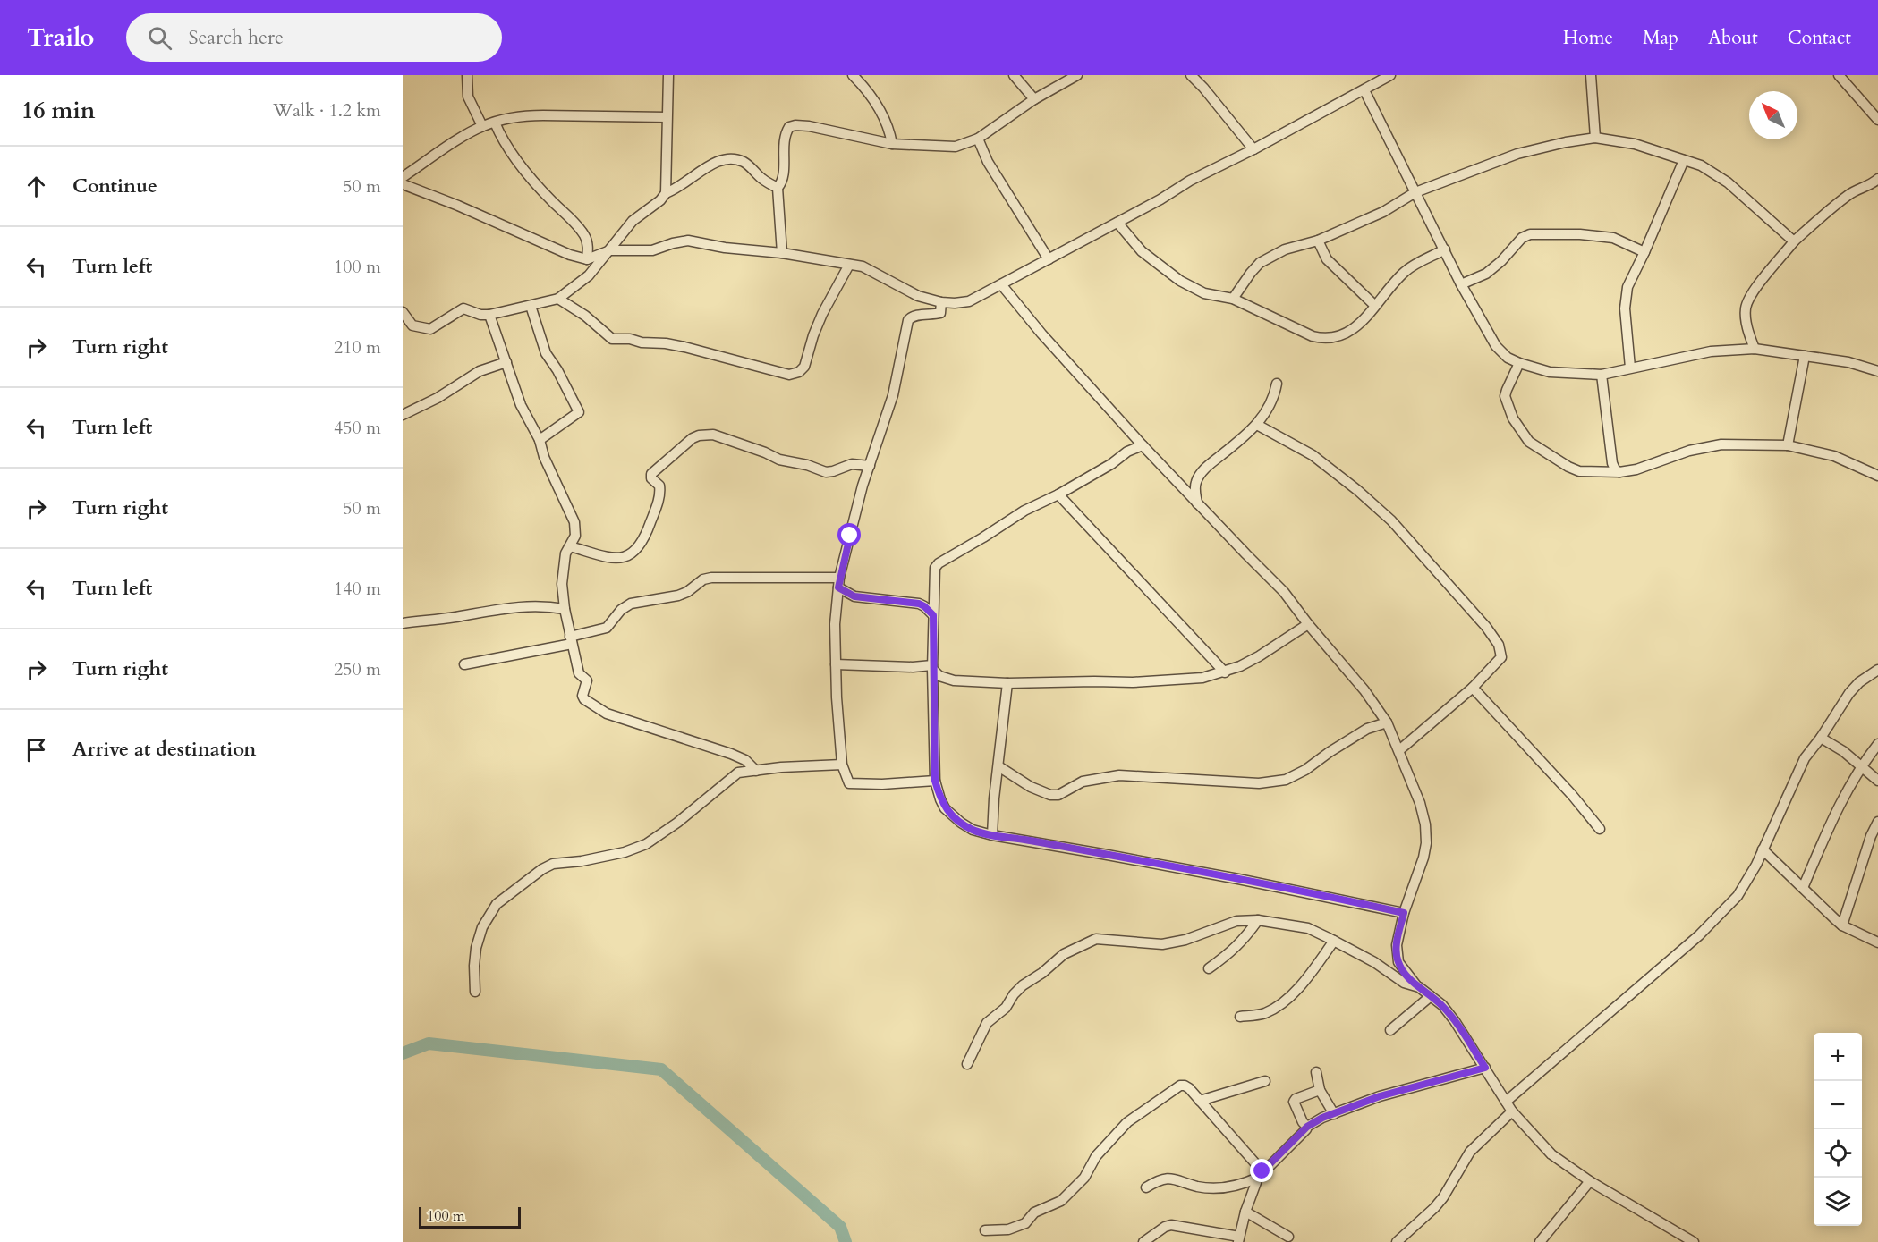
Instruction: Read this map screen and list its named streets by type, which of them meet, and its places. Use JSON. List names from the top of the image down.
{
  "scale_bar": "100 m",
  "north": "top left",
  "page": {
    "header": "Trailo",
    "search": "Search here",
    "nav": [
      "Home",
      "Map",
      "About",
      "Contact"
    ],
    "heading": ["16 min", "Walk · 1.2 km"],
    "list": [
      ["Continue", "50 m"],
      ["Turn left", "100 m"],
      ["Turn right", "210 m"],
      ["Turn left", "450 m"],
      ["Turn right", "50 m"],
      ["Turn left", "140 m"],
      ["Turn right", "250 m"],
      "Arrive at destination"
    ],
    "map_buttons": ["+", "−"],
    "scale": "100 m"
  }
}
